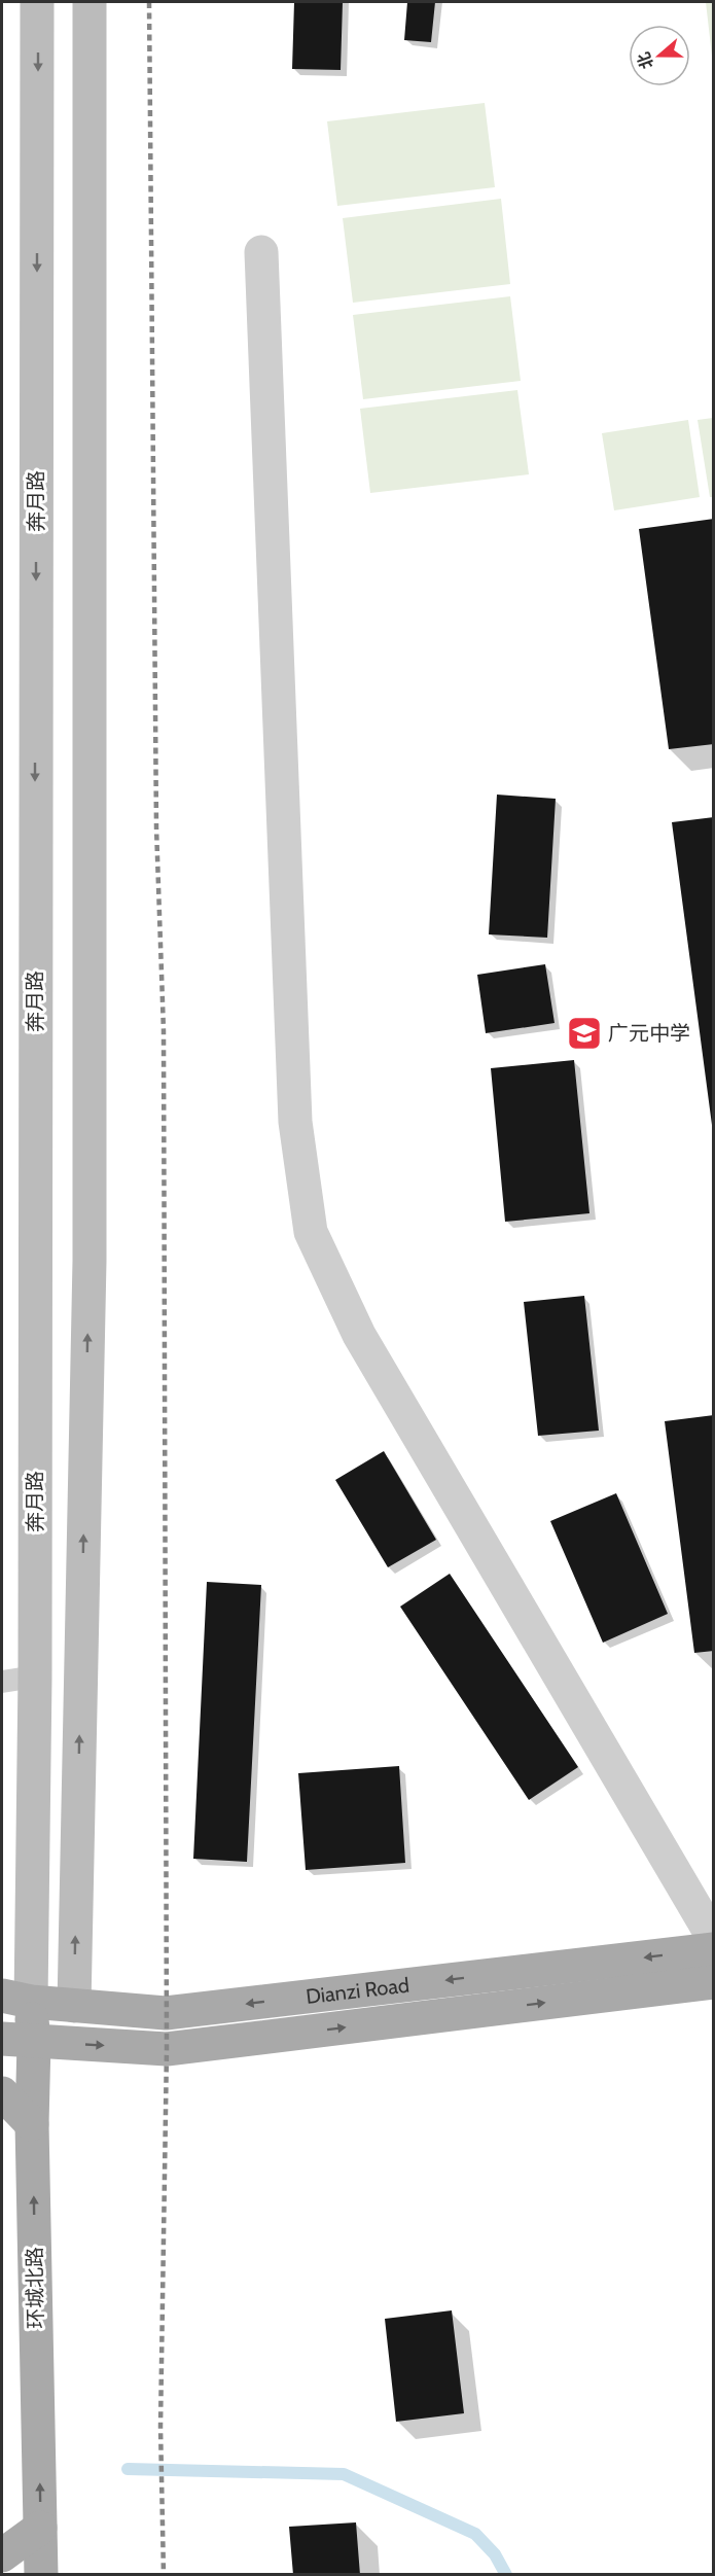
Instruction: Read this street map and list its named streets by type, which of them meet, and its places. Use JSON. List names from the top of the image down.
{
  "streets": {
    "main road": ["Dianzi Road", "环城北路"],
    "street": ["奔月路"]
  },
  "crossings": [
    ["奔月路", "Dianzi Road"],
    ["奔月路", "环城北路"],
    ["Dianzi Road", "环城北路"]
  ],
  "one_way": ["环城北路"],
  "places": {
    "school or university": ["广元中学"]
  },
  "north": "left"
}
